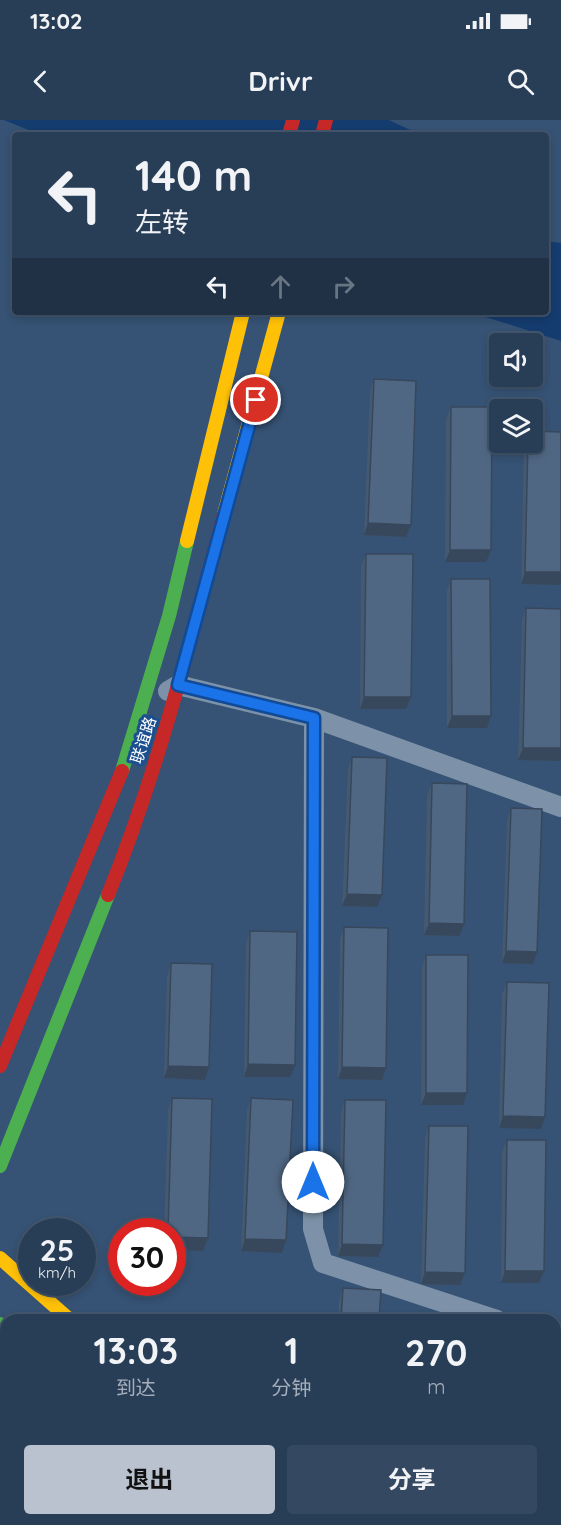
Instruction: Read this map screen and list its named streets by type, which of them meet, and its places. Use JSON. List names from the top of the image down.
{
  "streets": {
    "street": ["联谊路"]
  },
  "page": {
    "status": "13:02",
    "header": "Drivr",
    "turn": ["140 m", "左转"],
    "speed": "25 km/h",
    "limit": "30",
    "eta": [
      "13:03",
      "到达",
      "1",
      "分钟",
      "270",
      "m"
    ],
    "buttons": ["退出", "分享"]
  }
}
